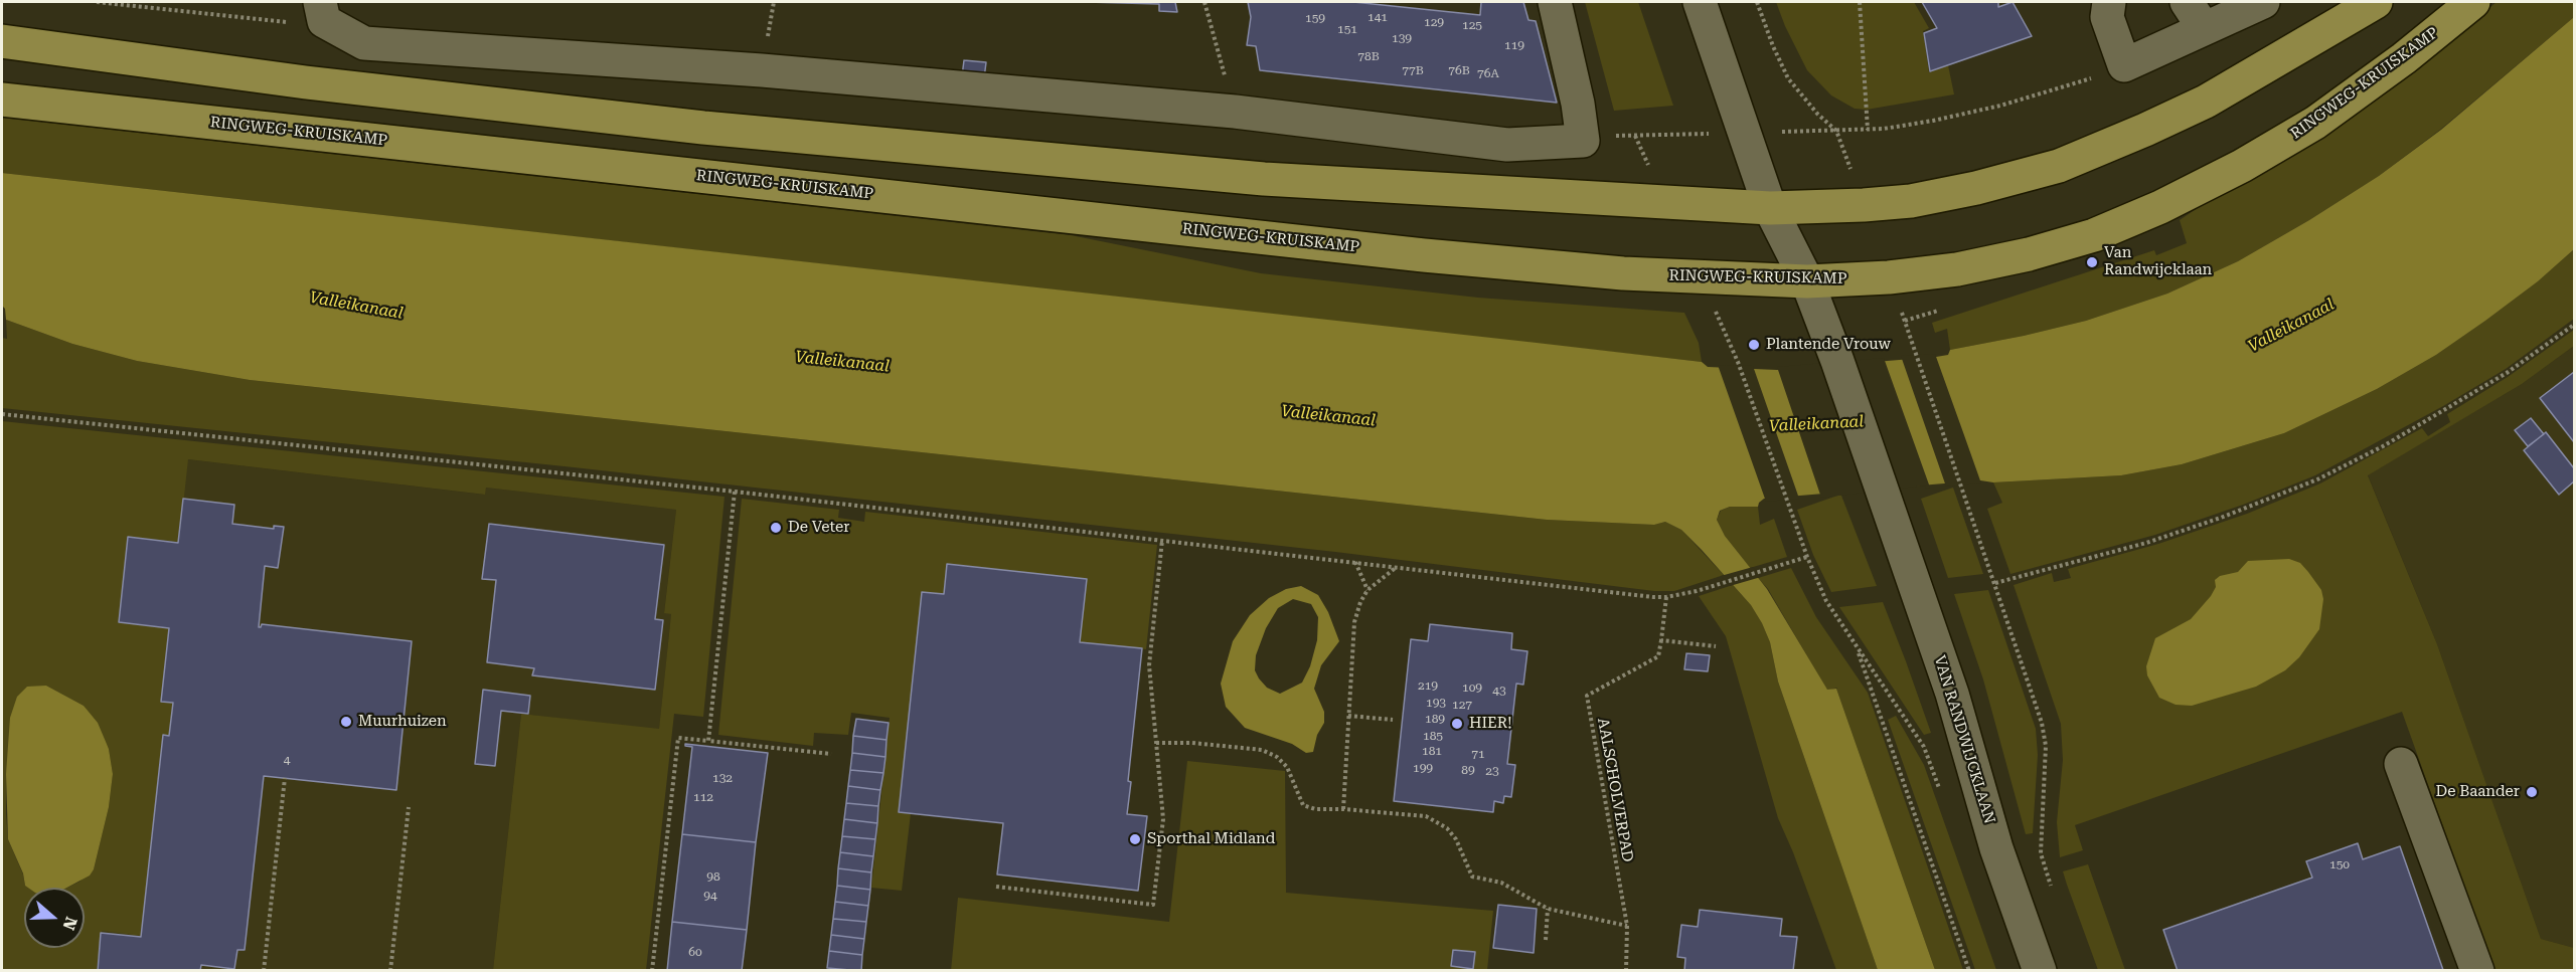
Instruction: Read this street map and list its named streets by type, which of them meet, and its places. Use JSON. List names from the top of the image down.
{
  "streets": {
    "main road": ["RINGWEG-KRUISKAMP"],
    "street": ["VAN RANDWIJCKLAAN"],
    "path": ["AALSCHOLVERPAD"]
  },
  "crossings": [
    ["RINGWEG-KRUISKAMP", "VAN RANDWIJCKLAAN"]
  ],
  "water": ["Valleikanaal"],
  "places": [
    "Van Randwijcklaan",
    "Plantende Vrouw",
    "De Veter",
    "Muurhuizen",
    "HIER!",
    "De Baander",
    "Sporthal Midland"
  ],
  "house_numbers": [
    "141",
    "159",
    "129",
    "125",
    "151",
    "139",
    "119",
    "78B",
    "77B",
    "76B",
    "76A",
    "219",
    "109",
    "43",
    "193",
    "127",
    "189",
    "185",
    "181",
    "71",
    "4",
    "199",
    "89",
    "23",
    "132",
    "112",
    "150",
    "98",
    "94",
    "60"
  ],
  "north": "right"
}
